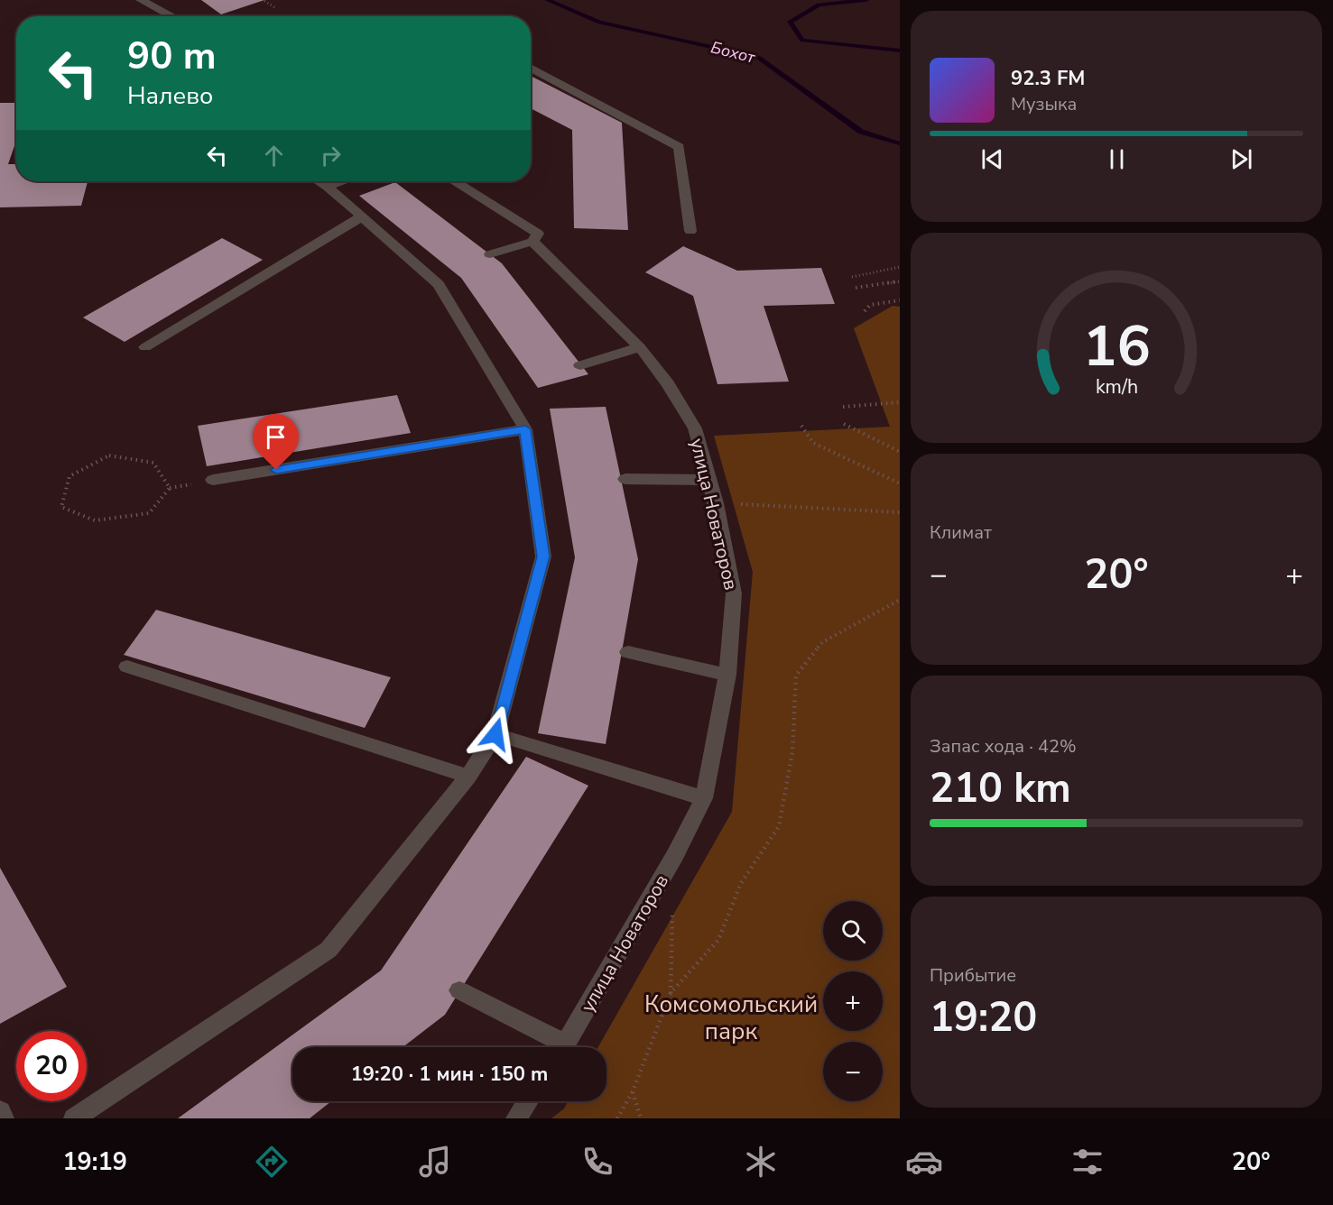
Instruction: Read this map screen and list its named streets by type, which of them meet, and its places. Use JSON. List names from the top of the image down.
{
  "streets": {
    "street": ["улица Новаторов"]
  },
  "water": ["Бохот"],
  "parks": ["Комсомольский парк"],
  "page": {
    "turn": ["90 m", "Налево"],
    "song": ["92.3 FM", "Музыка"],
    "tile": [
      "Климат",
      ["Запас хода · 42%", "210 km"],
      ["Прибытие", "19:20"]
    ],
    "heat": ["−", "20°", "+"],
    "map_buttons": ["+", "−"],
    "limit": "20",
    "trip": "19:20 · 1 мин · 150 m",
    "tabs": ["19:19", "20°"],
    "gauge": ["16", "km/h"]
  }
}
